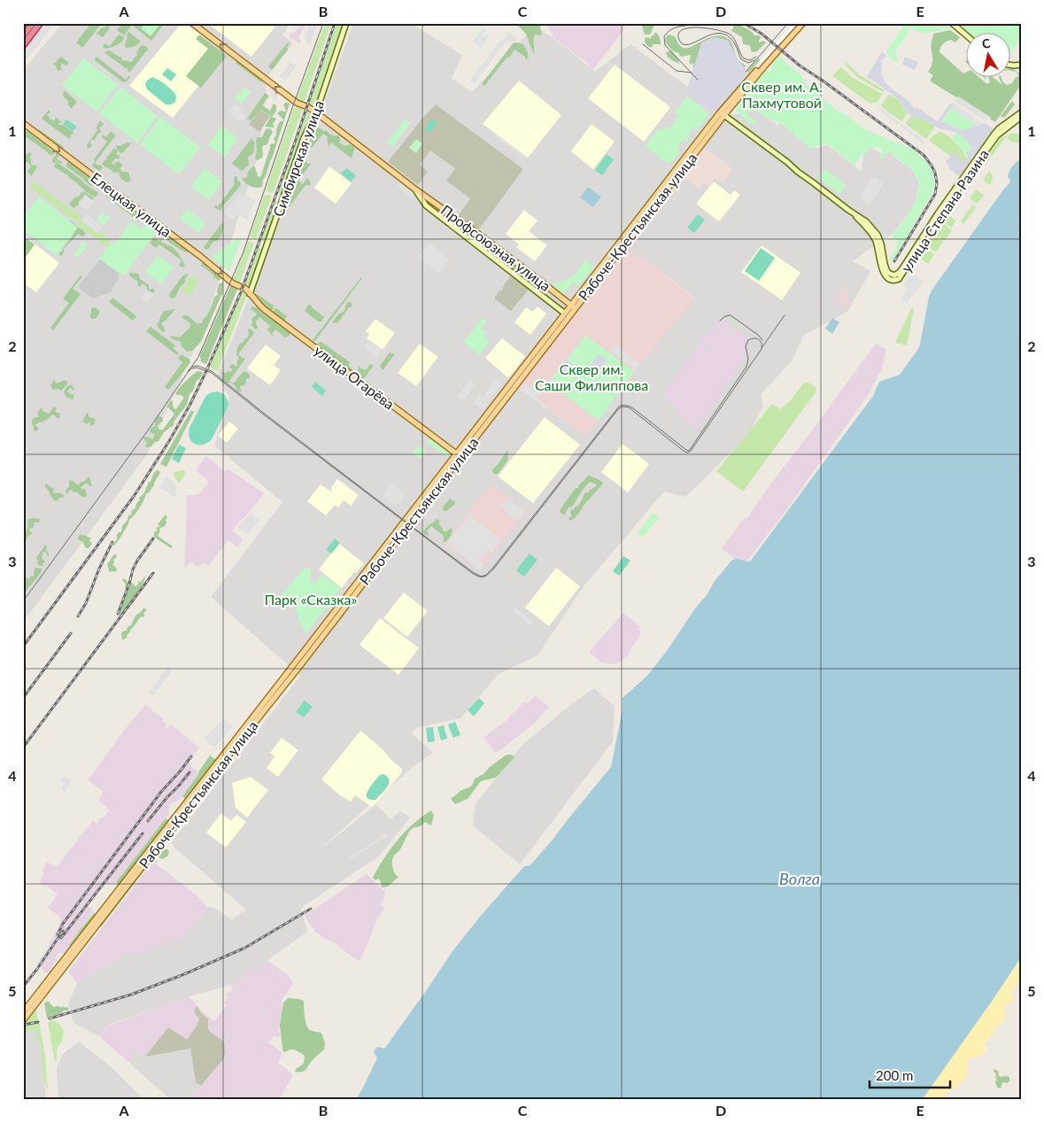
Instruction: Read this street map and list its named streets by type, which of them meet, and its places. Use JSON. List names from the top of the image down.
{
  "streets": {
    "main road": [
      "Симбирская улица",
      "Елецкая улица",
      "улица Степана Разина",
      "Рабоче-Крестьянская улица",
      "Профсоюзная улица",
      "улица Огарёва"
    ]
  },
  "crossings": [
    ["Симбирская улица", "Елецкая улица"],
    ["Симбирская улица", "Профсоюзная улица"],
    ["Симбирская улица", "улица Огарёва"],
    ["Елецкая улица", "улица Огарёва"],
    ["Рабоче-Крестьянская улица", "Профсоюзная улица"],
    ["Рабоче-Крестьянская улица", "улица Огарёва"]
  ],
  "one_way": ["Елецкая улица"],
  "water": ["Волга"],
  "parks": ["Сквер им. А. Пахмутовой", "Сквер им. Саши Филиппова", "Парк «Сказка»"],
  "scale_bar": "200 m",
  "north": "top",
  "grid": {
    "columns": [
      "A",
      "B",
      "C",
      "D",
      "E"
    ],
    "rows": [
      "1",
      "2",
      "3",
      "4",
      "5"
    ]
  }
}
